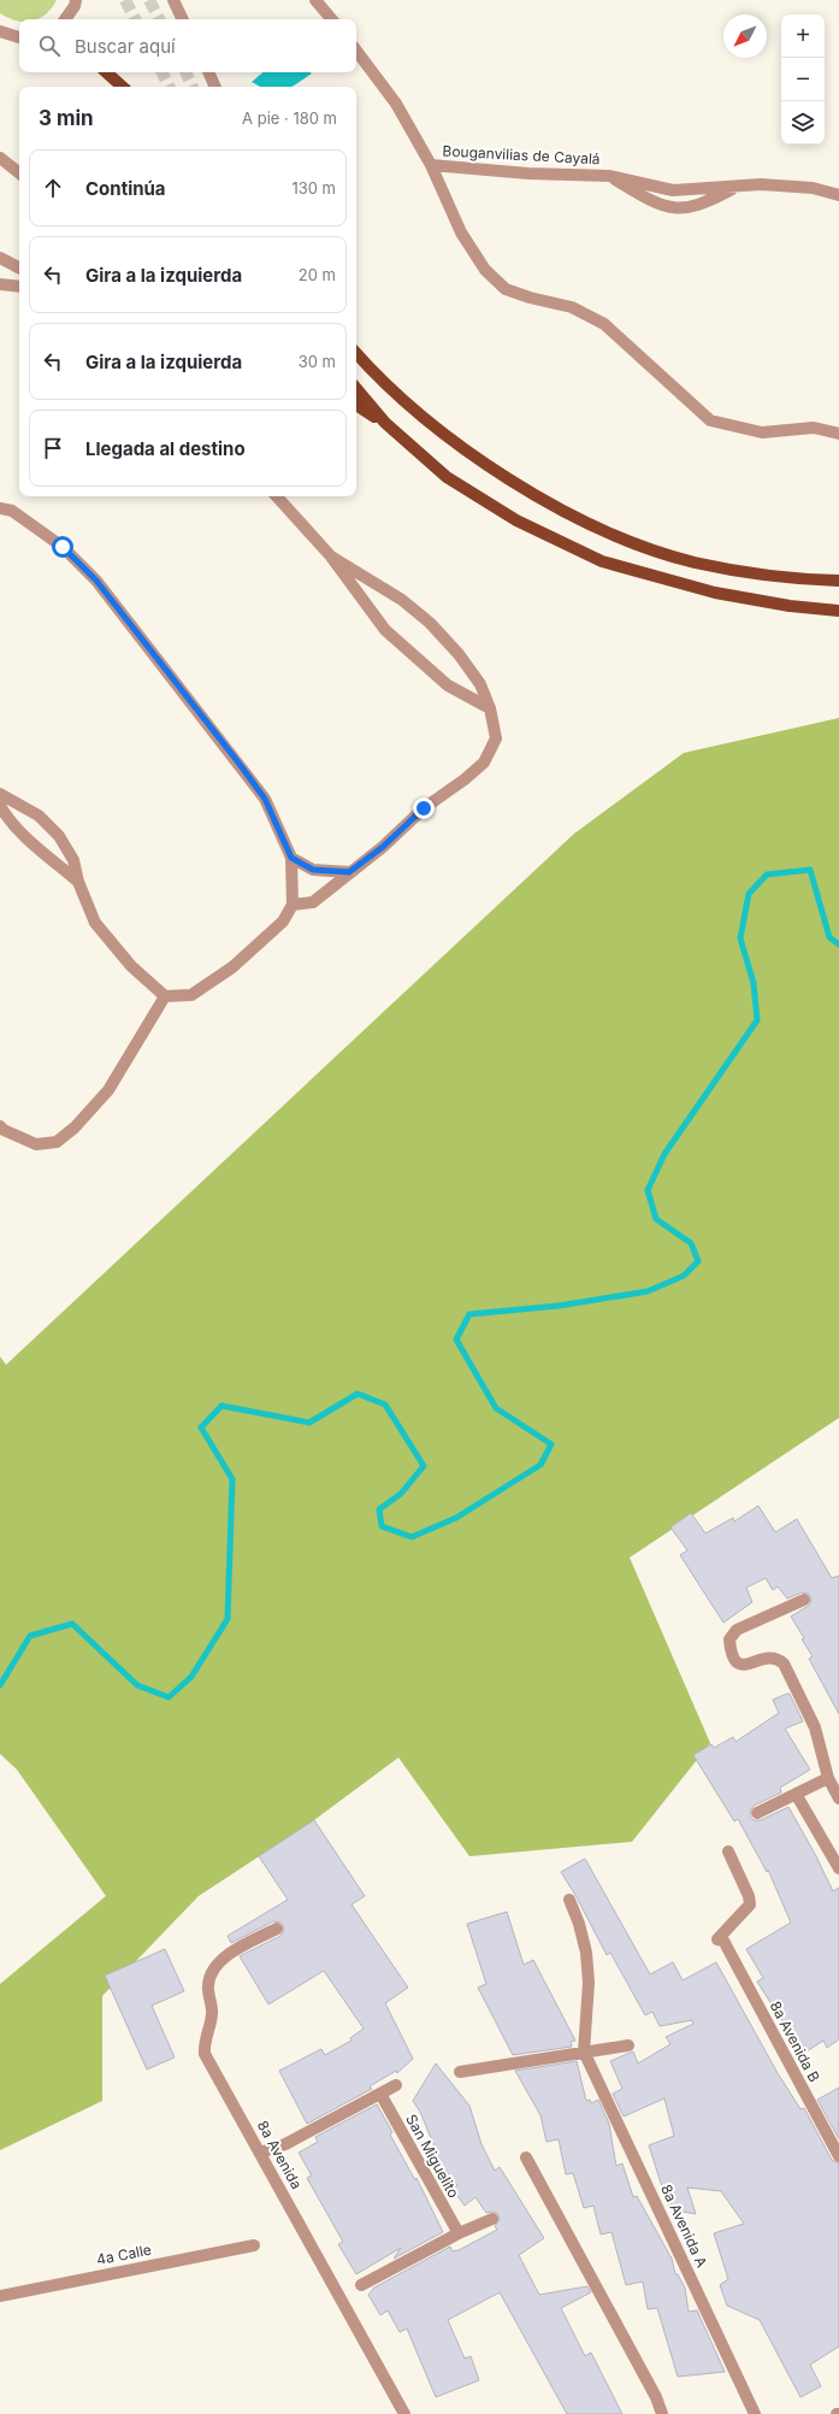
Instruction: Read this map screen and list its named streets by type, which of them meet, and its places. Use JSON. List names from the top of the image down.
{
  "streets": {
    "street": [
      "Bouganvilias de Cayalá",
      "8a Avenida B",
      "8a Avenida",
      "San Miguelito",
      "8a Avenida A",
      "4a Calle"
    ]
  },
  "north": "bottom left",
  "page": {
    "map_buttons": ["+", "−"],
    "search": "Buscar aquí",
    "heading": ["3 min", "A pie · 180 m"],
    "list": [
      ["Continúa", "130 m"],
      ["Gira a la izquierda", "20 m"],
      ["Gira a la izquierda", "30 m"],
      "Llegada al destino"
    ]
  }
}
